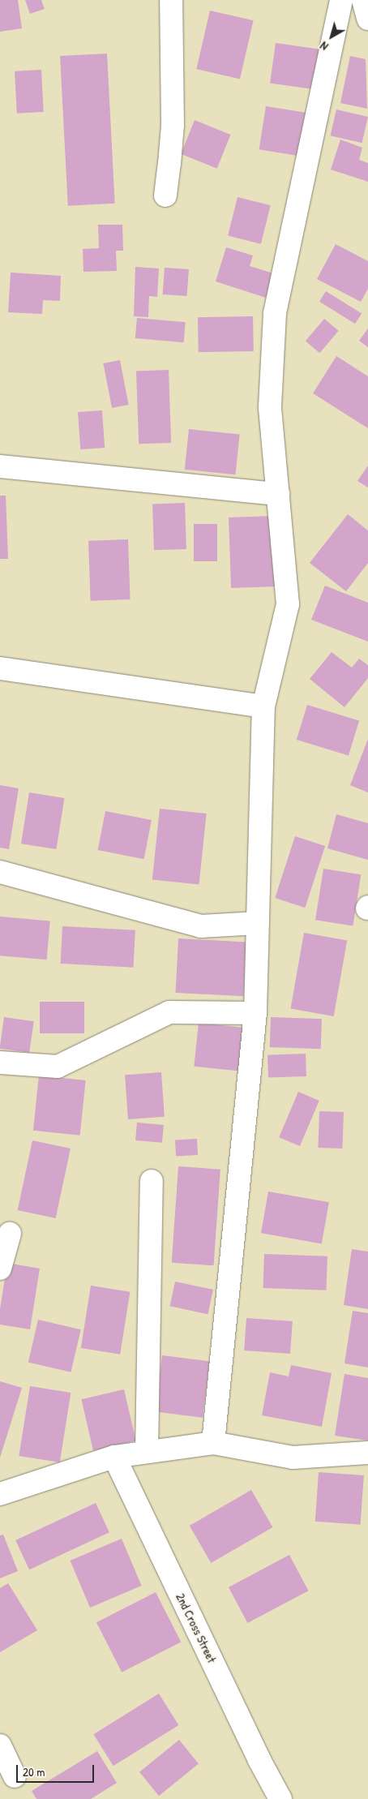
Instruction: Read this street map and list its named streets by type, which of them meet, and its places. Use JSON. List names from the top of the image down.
{
  "streets": {
    "street": ["2nd Cross Street"]
  },
  "scale_bar": "20 m",
  "north": "bottom left"
}
